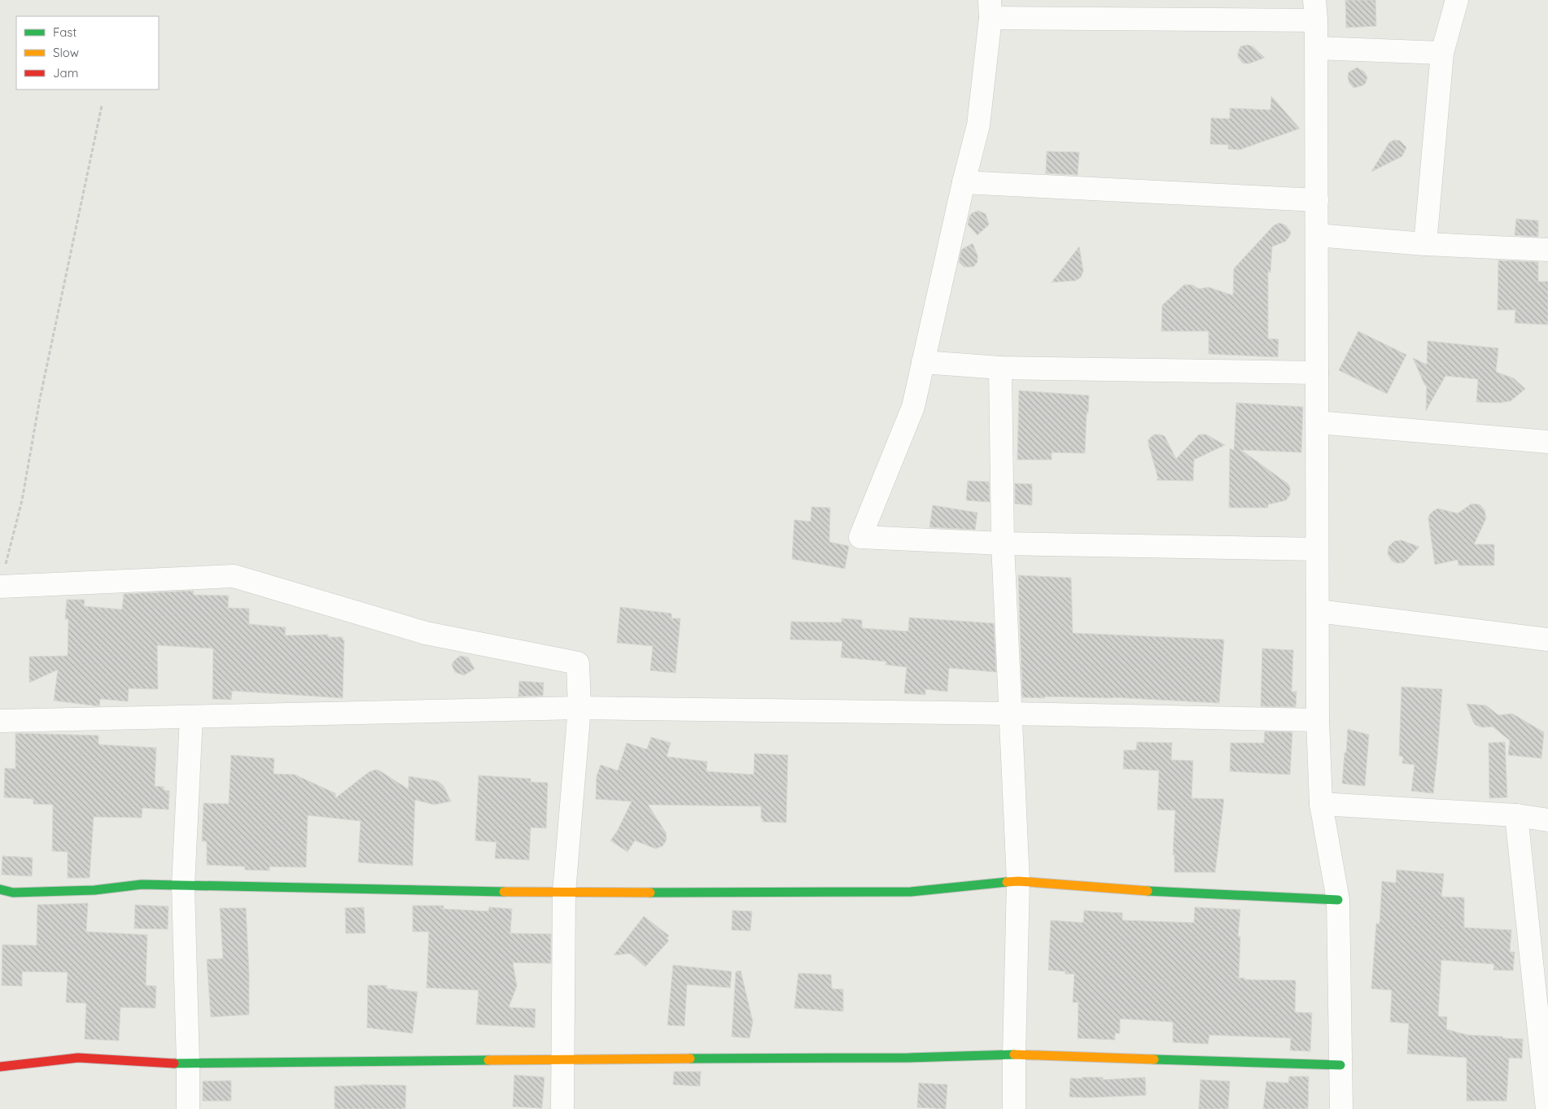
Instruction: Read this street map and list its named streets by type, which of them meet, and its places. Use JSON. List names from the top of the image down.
{
  "legend": ["Fast", "Slow", "Jam"]
}
